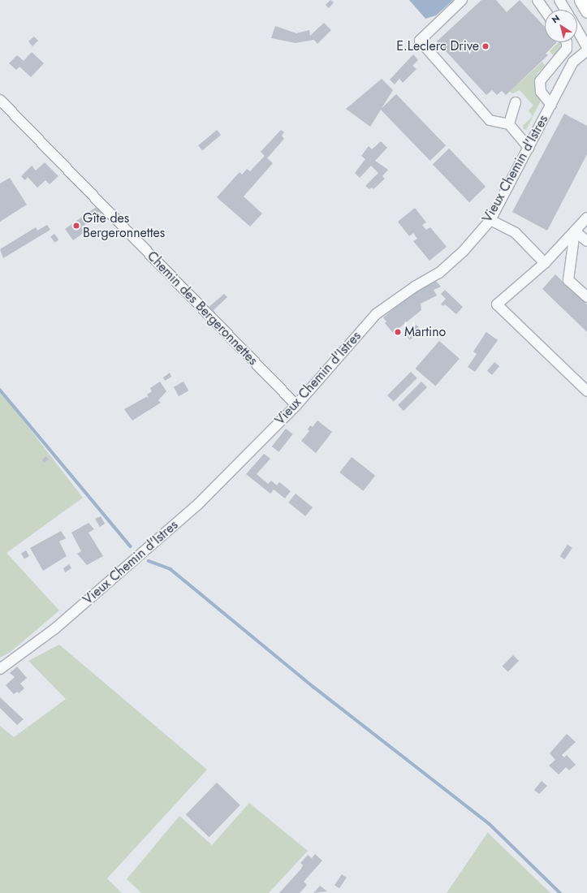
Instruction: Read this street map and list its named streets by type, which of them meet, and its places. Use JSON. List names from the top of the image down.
{
  "streets": {
    "street": ["Vieux Chemin d'Istres", "Chemin des Bergeronnettes"]
  },
  "crossings": [
    ["Vieux Chemin d'Istres", "Chemin des Bergeronnettes"]
  ],
  "places": ["E.Leclerc Drive", "Gîte des Bergeronnettes", "Martino"],
  "north": "top left"
}
